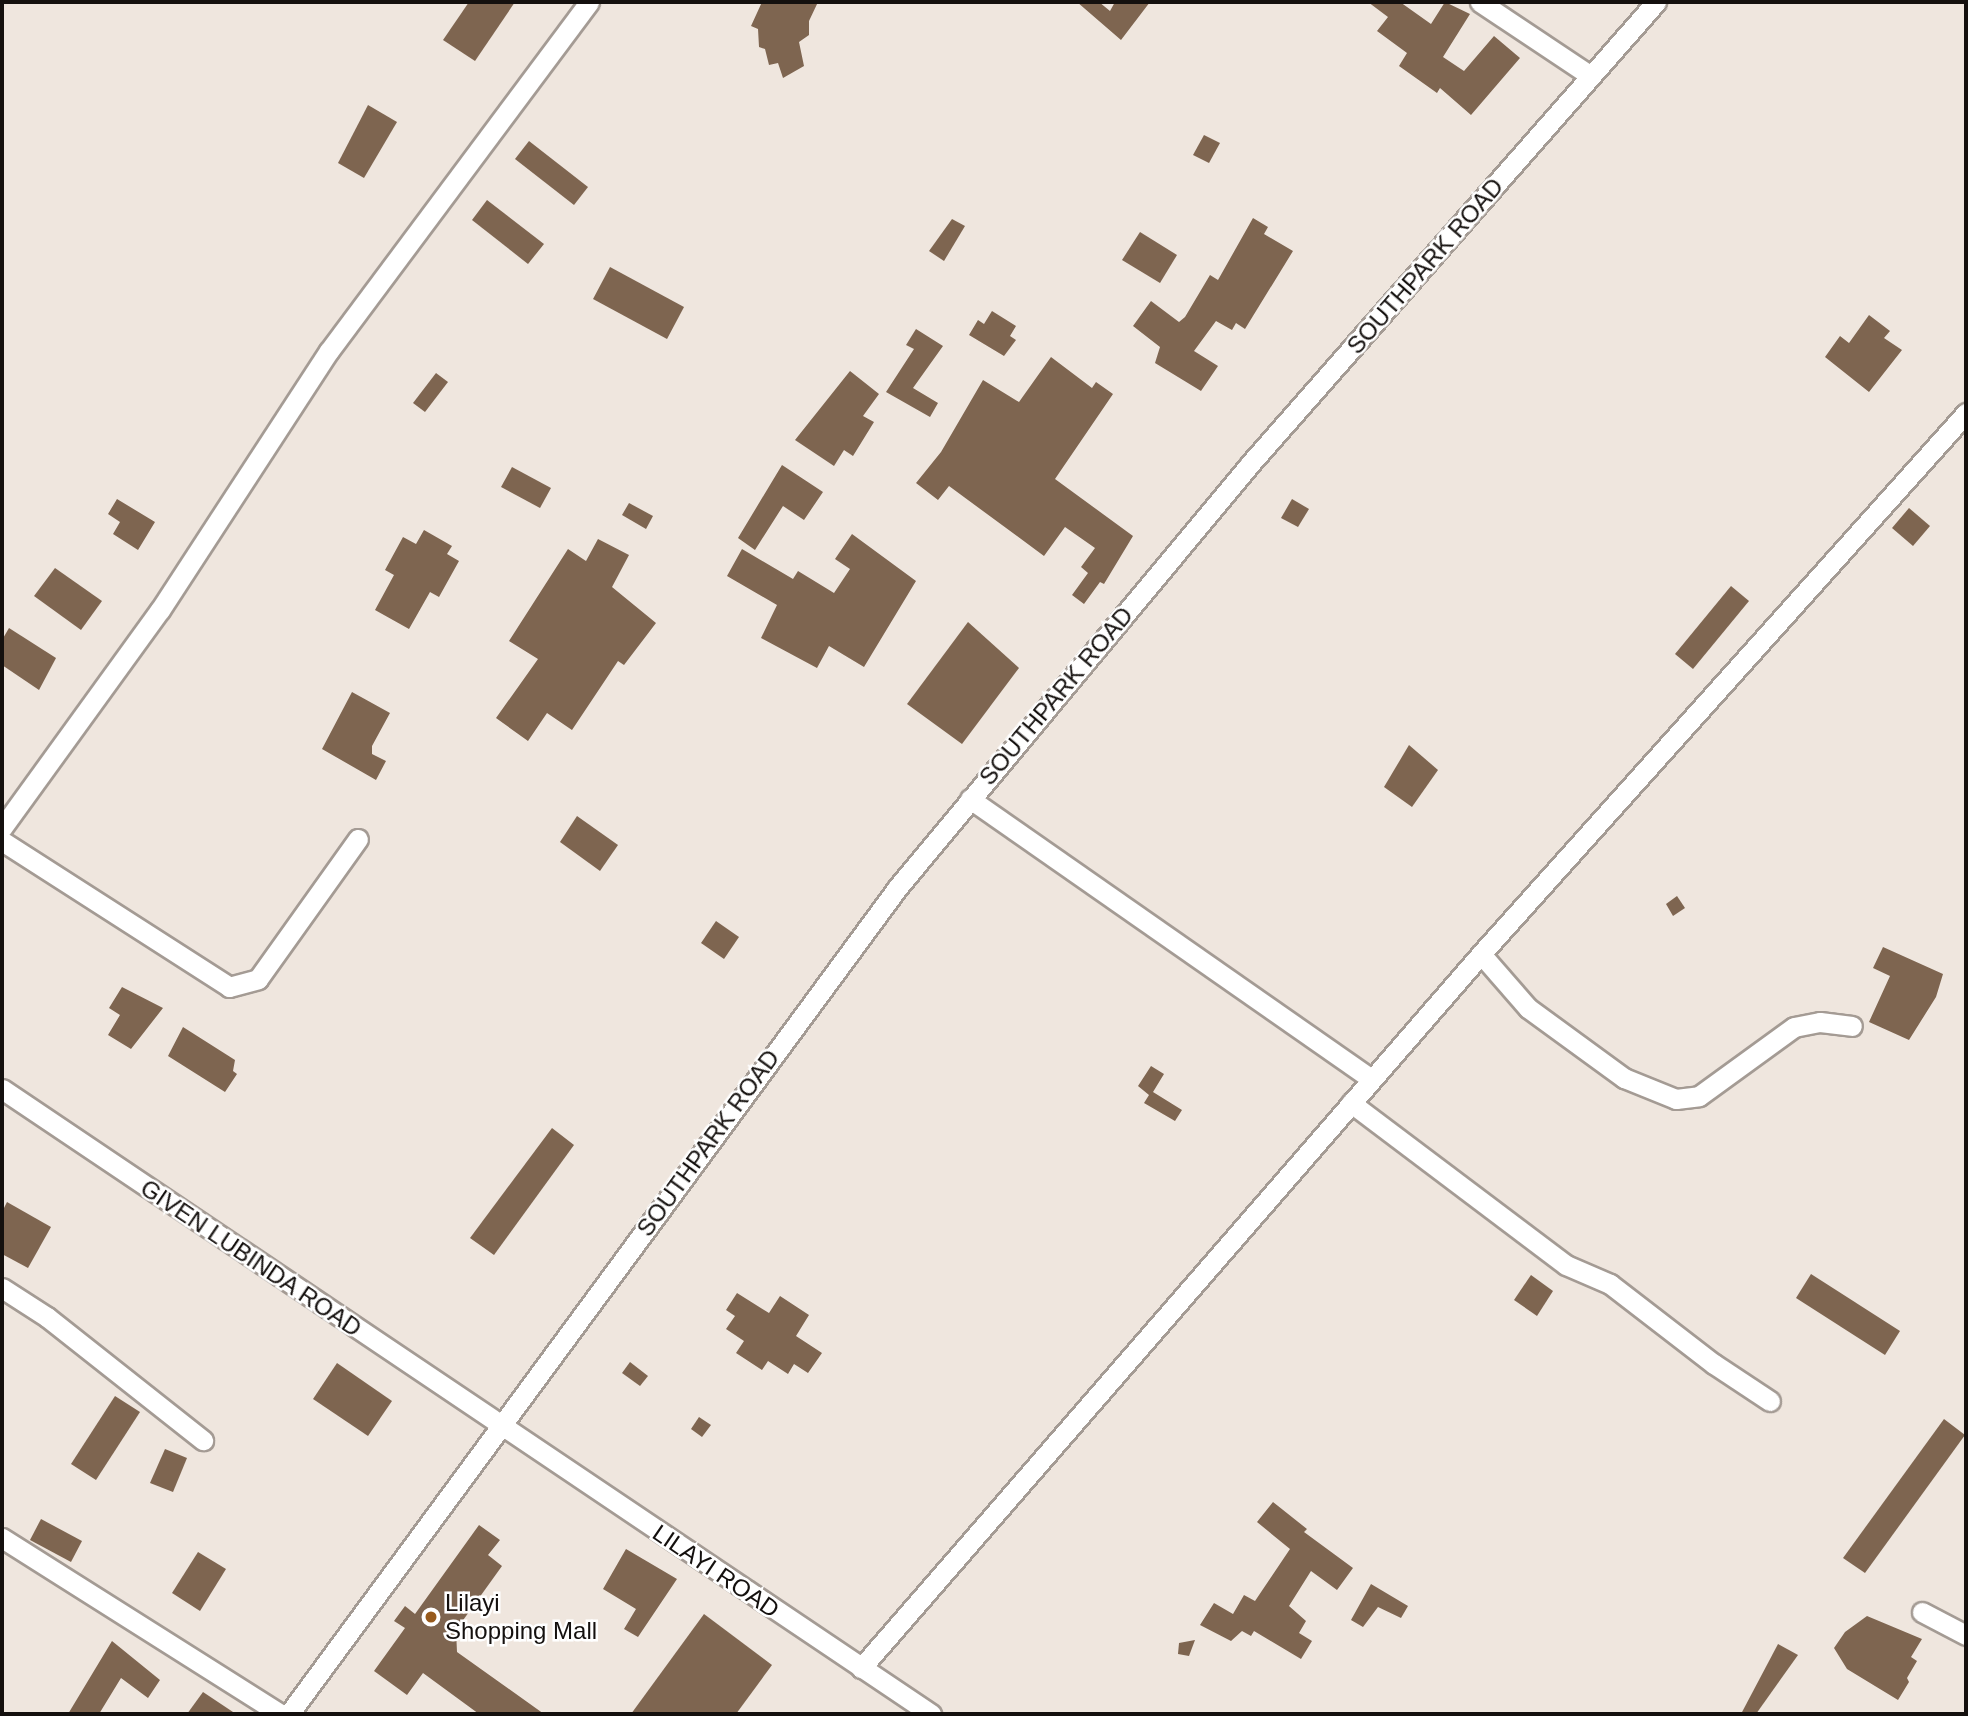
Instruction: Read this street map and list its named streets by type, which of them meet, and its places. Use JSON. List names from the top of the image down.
{
  "streets": {
    "street": ["SOUTHPARK ROAD", "GIVEN LUBINDA ROAD", "LILAYI ROAD"]
  },
  "crossings": [
    ["SOUTHPARK ROAD", "GIVEN LUBINDA ROAD"],
    ["SOUTHPARK ROAD", "LILAYI ROAD"],
    ["GIVEN LUBINDA ROAD", "LILAYI ROAD"]
  ],
  "places": ["Lilayi Shopping Mall"]
}
